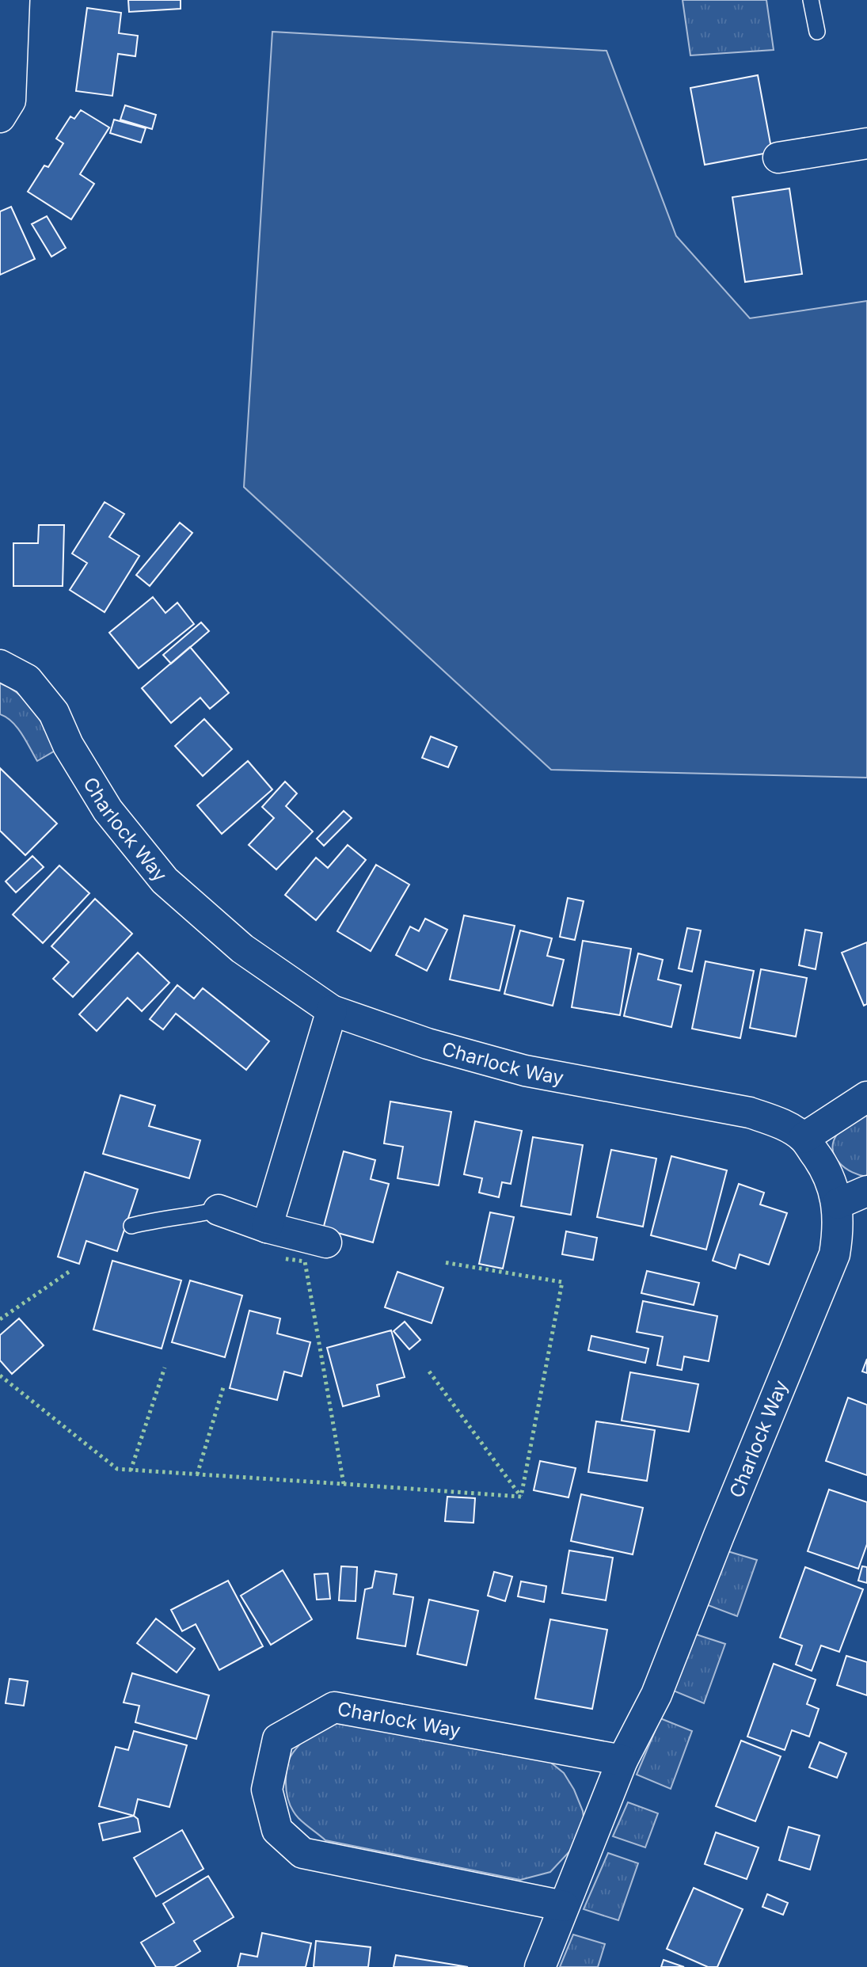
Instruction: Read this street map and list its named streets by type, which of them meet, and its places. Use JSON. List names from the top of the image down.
{
  "streets": {
    "street": ["Charlock Way"]
  }
}
